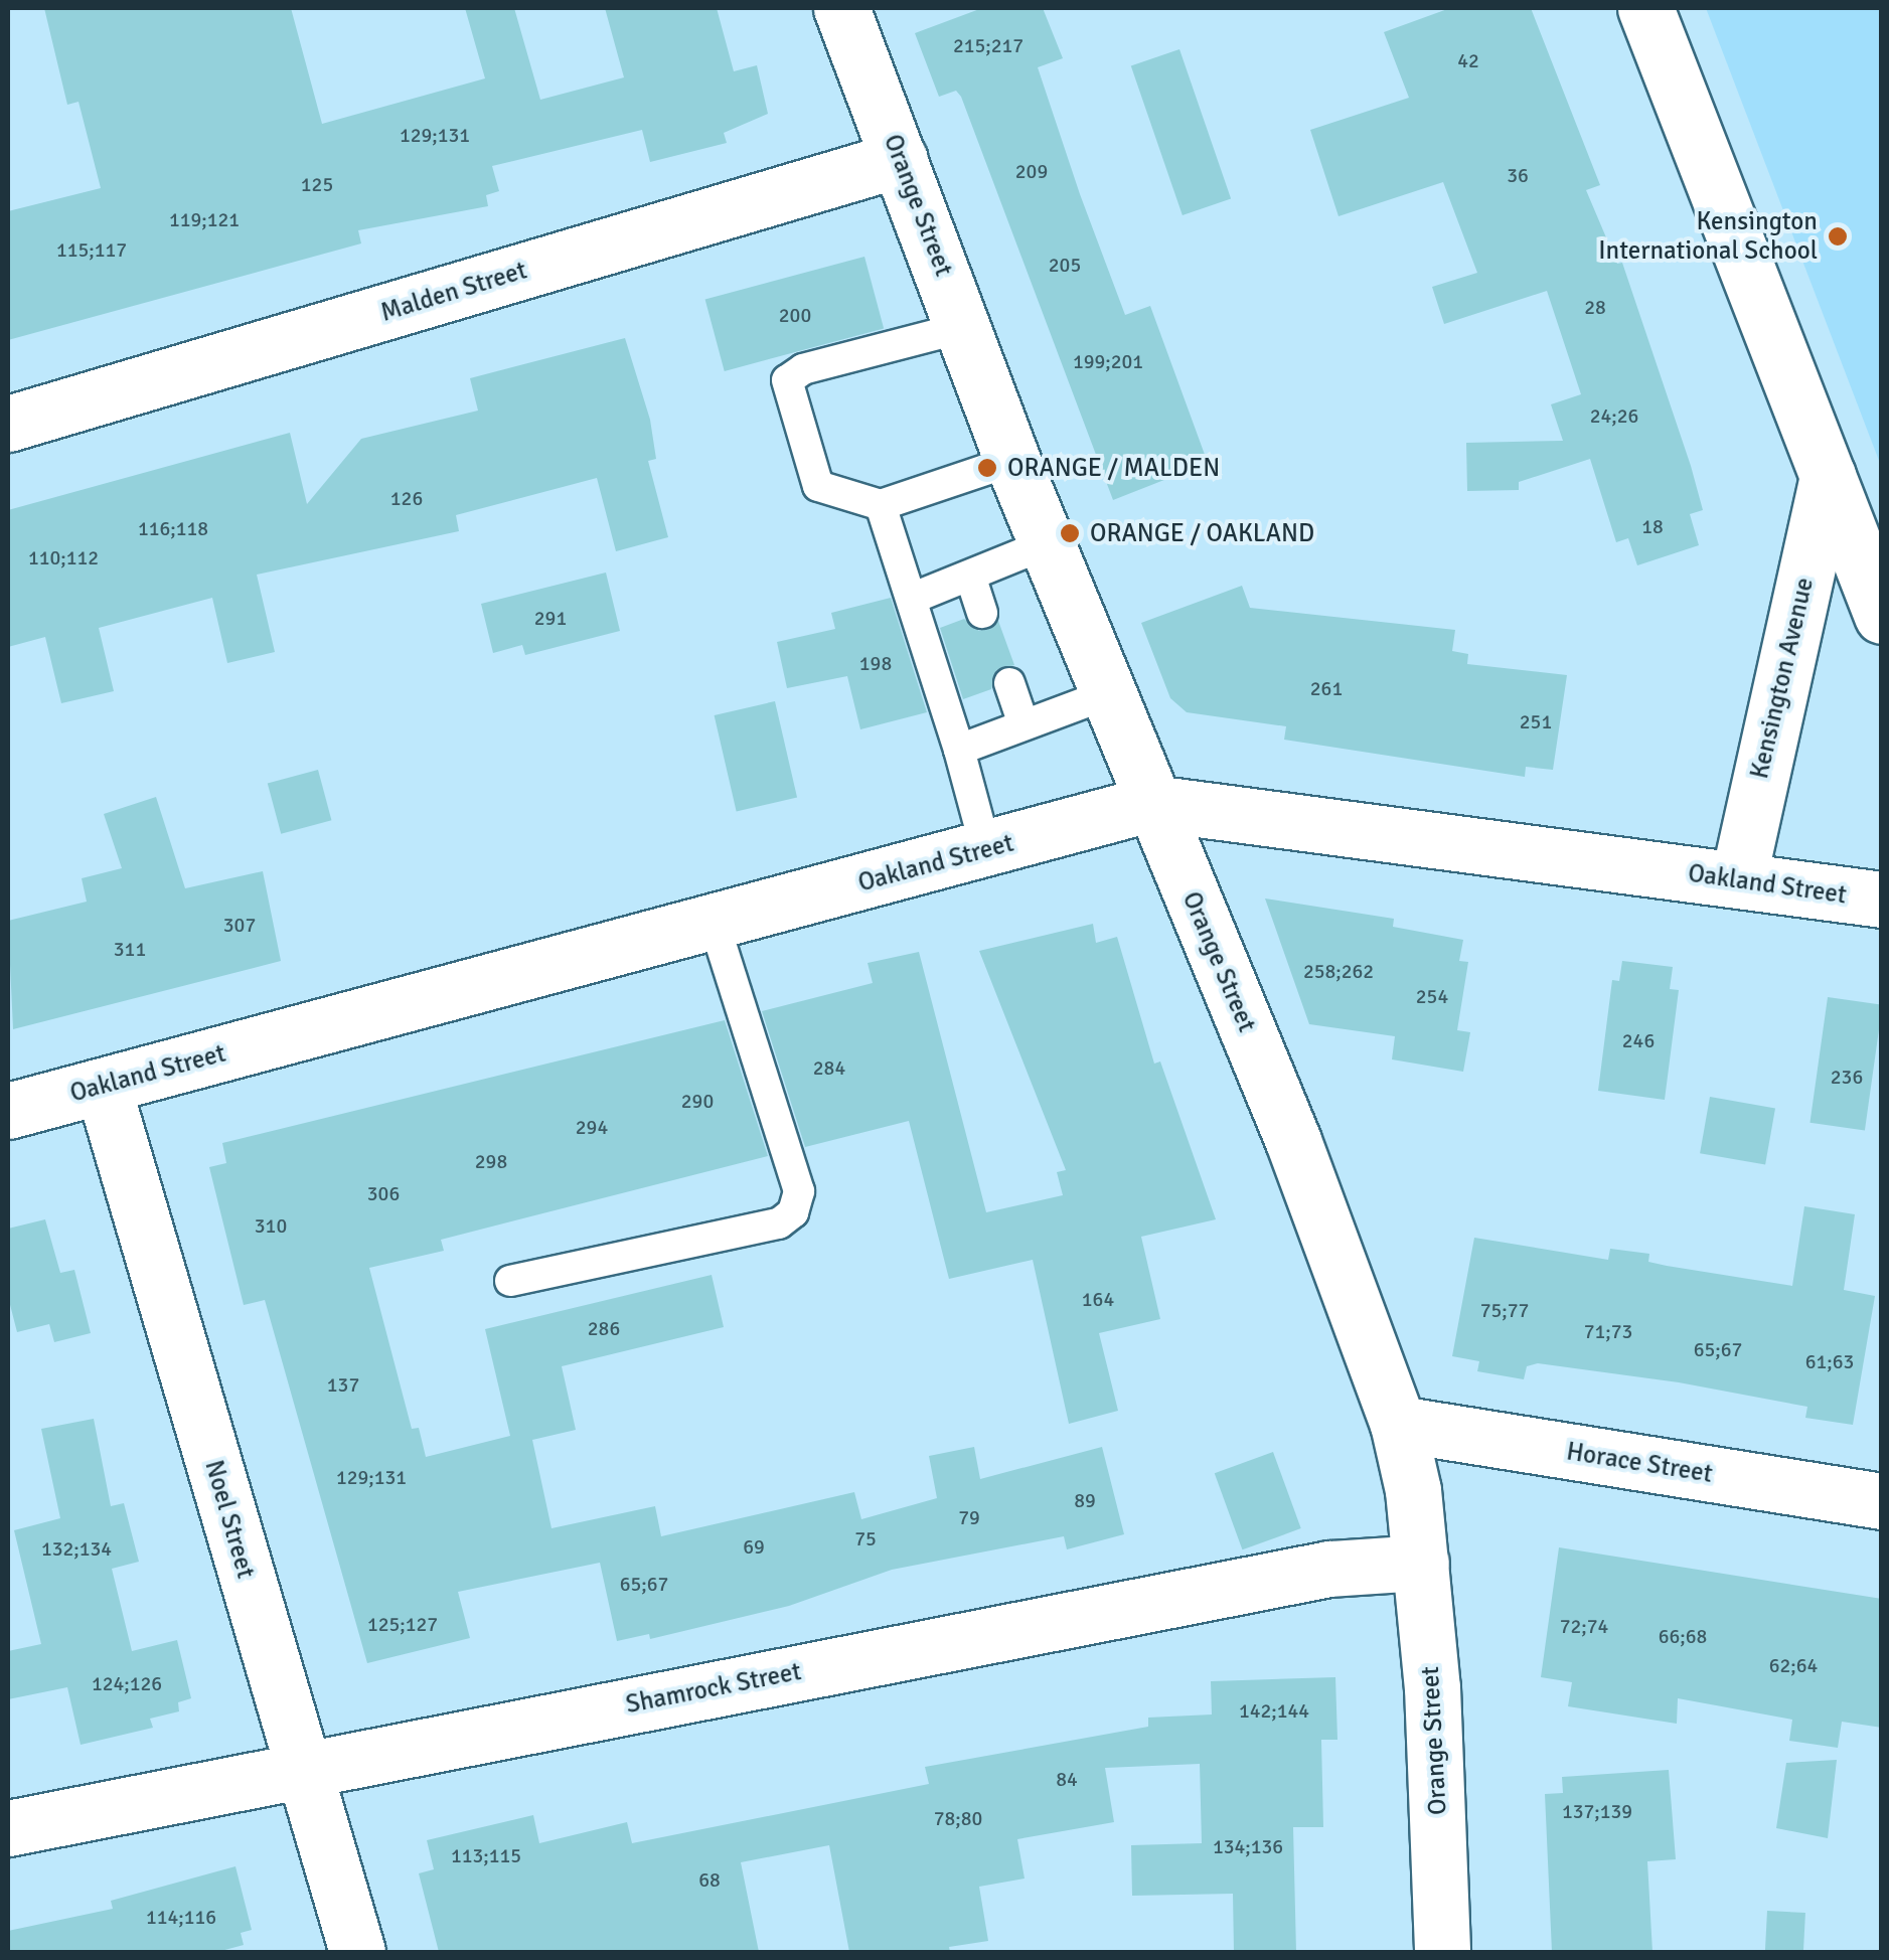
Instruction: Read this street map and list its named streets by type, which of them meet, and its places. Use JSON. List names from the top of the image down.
{
  "streets": {
    "street": [
      "Orange Street",
      "Malden Street",
      "Kensington Avenue",
      "Oakland Street",
      "Horace Street",
      "Noel Street",
      "Shamrock Street"
    ]
  },
  "crossings": [
    ["Orange Street", "Malden Street"],
    ["Orange Street", "Oakland Street"],
    ["Orange Street", "Horace Street"],
    ["Orange Street", "Shamrock Street"],
    ["Kensington Avenue", "Oakland Street"],
    ["Oakland Street", "Noel Street"],
    ["Noel Street", "Shamrock Street"]
  ],
  "places": ["Kensington International School", "ORANGE / MALDEN", "ORANGE / OAKLAND"],
  "house_numbers": [
    "215;217",
    "42",
    "129;131",
    "209",
    "36",
    "125",
    "119;121",
    "115;117",
    "205",
    "28",
    "200",
    "199;201",
    "24;26",
    "126",
    "18",
    "116;118",
    "110;112",
    "291",
    "198",
    "261",
    "251",
    "307",
    "311",
    "258;262",
    "254",
    "246",
    "284",
    "236",
    "290",
    "294",
    "298",
    "306",
    "310",
    "164",
    "75;77",
    "286",
    "71;73",
    "65;67",
    "61;63",
    "137",
    "129;131",
    "89",
    "79",
    "75",
    "69",
    "132;134",
    "65;67",
    "125;127",
    "72;74",
    "66;68",
    "62;64",
    "124;126",
    "142;144",
    "84",
    "137;139",
    "78;80",
    "134;136",
    "113;115",
    "68",
    "114;116"
  ]
}
